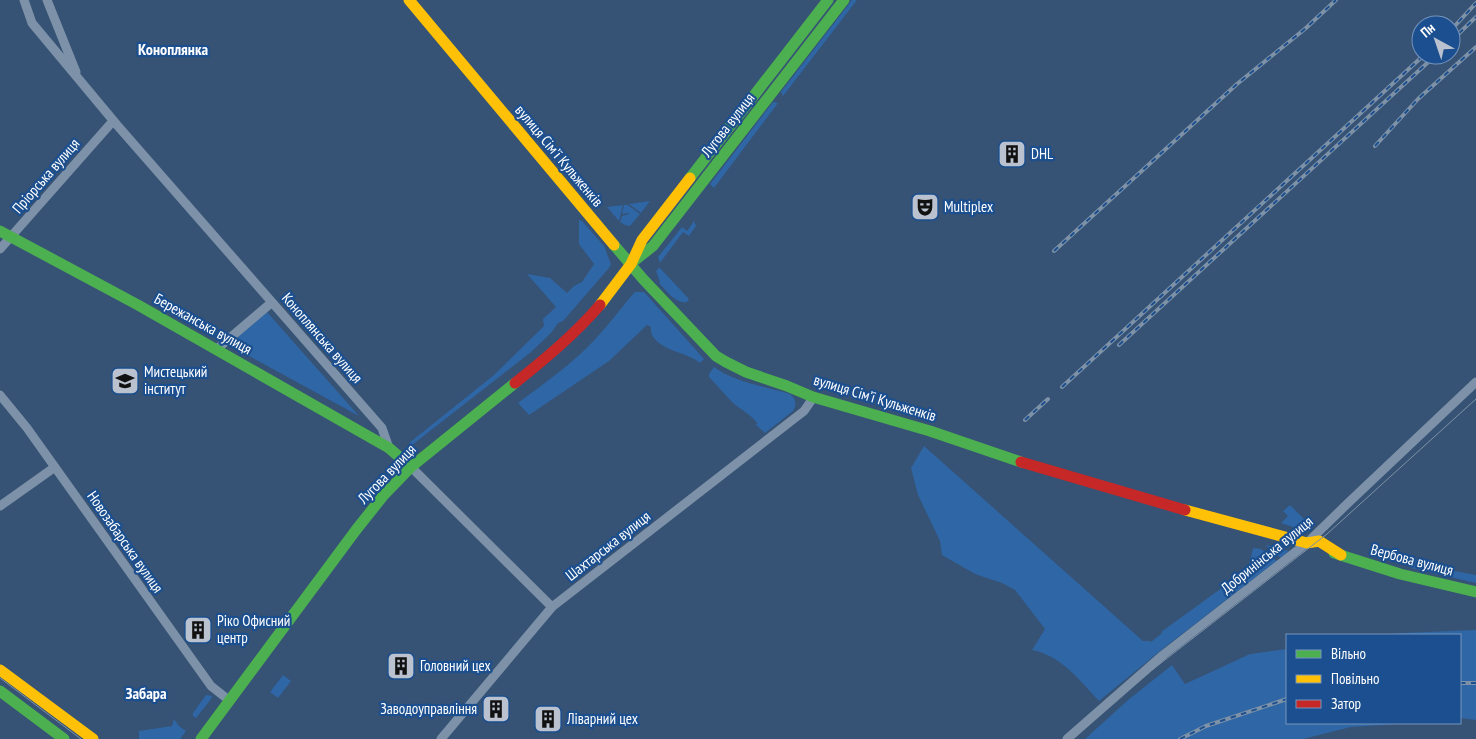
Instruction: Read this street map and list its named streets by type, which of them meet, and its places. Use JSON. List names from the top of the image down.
{
  "streets": {
    "main road": [
      "Лугова вулиця",
      "вулиця Сімʼї Кульженків",
      "Бережанська вулиця",
      "Коноплянська вулиця",
      "Вербова вулиця"
    ],
    "street": [
      "Пріорська вулиця",
      "Новозабарська вулиця",
      "Шахтарська вулиця",
      "Добринінська вулиця"
    ]
  },
  "crossings": [
    ["Лугова вулиця", "вулиця Сімʼї Кульженків"],
    ["Лугова вулиця", "Коноплянська вулиця"],
    ["Лугова вулиця", "Новозабарська вулиця"],
    ["вулиця Сімʼї Кульженків", "Шахтарська вулиця"],
    ["вулиця Сімʼї Кульженків", "Добринінська вулиця"],
    ["вулиця Сімʼї Кульженків", "Вербова вулиця"],
    ["Пріорська вулиця", "Бережанська вулиця"],
    ["Пріорська вулиця", "Коноплянська вулиця"],
    ["Бережанська вулиця", "Коноплянська вулиця"],
    ["Коноплянська вулиця", "Шахтарська вулиця"],
    ["Добринінська вулиця", "Вербова вулиця"]
  ],
  "districts": ["Коноплянка", "Забара"],
  "places": {
    "building": [
      "DHL",
      "Ріко Офисний центр",
      "Головний цех",
      "Заводоуправління",
      "Ліварний цех"
    ],
    "theatre": ["Multiplex"],
    "school or university": ["Мистецький інститут"]
  },
  "legend": ["Вільно", "Повільно", "Затор"],
  "north": "top left"
}
